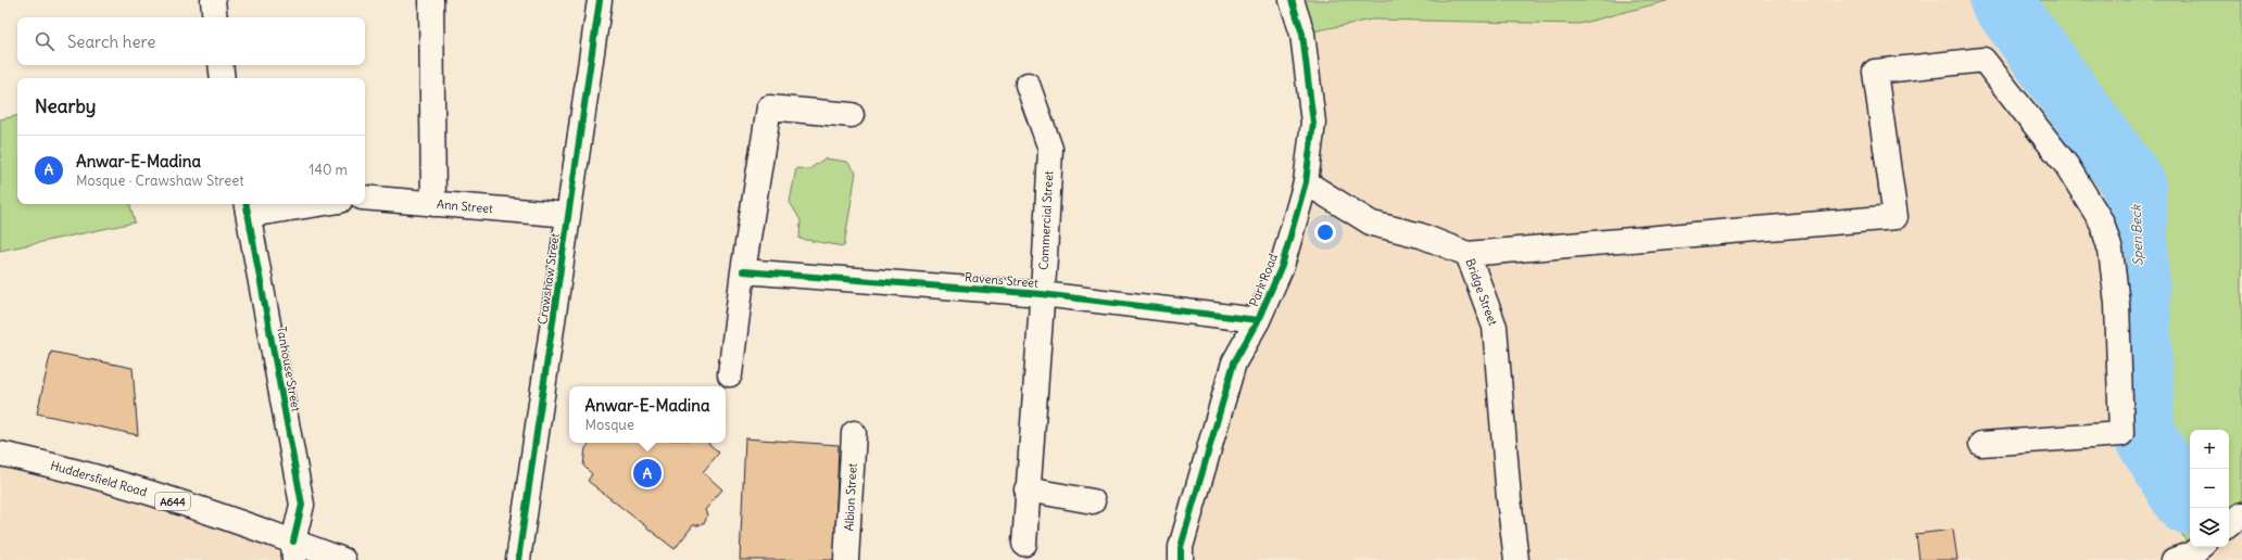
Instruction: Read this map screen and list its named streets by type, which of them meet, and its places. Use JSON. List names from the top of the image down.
{
  "streets": {
    "main road": [
      "Ann Street",
      "Commercial Street",
      "Crawshaw Street",
      "Ravens Street",
      "Park Road",
      "Bridge Street",
      "Tanhouse Street",
      "Huddersfield Road",
      "Albion Street",
      "A644"
    ]
  },
  "crossings": [
    ["Ann Street", "Crawshaw Street"],
    ["Commercial Street", "Ravens Street"],
    ["Ravens Street", "Park Road"],
    ["Park Road", "Bridge Street"],
    ["Tanhouse Street", "Huddersfield Road"]
  ],
  "water": ["Spen Beck"],
  "page": {
    "search": "Search here",
    "heading": "Nearby",
    "list": [
      {
        "mark": "A",
        "name": "Anwar-E-Madina",
        "note": "Mosque · Crawshaw Street",
        "value": "140 m"
      }
    ],
    "popup": ["Anwar-E-Madina", "Mosque"],
    "map_buttons": ["+", "−"],
    "pins": "A"
  }
}
